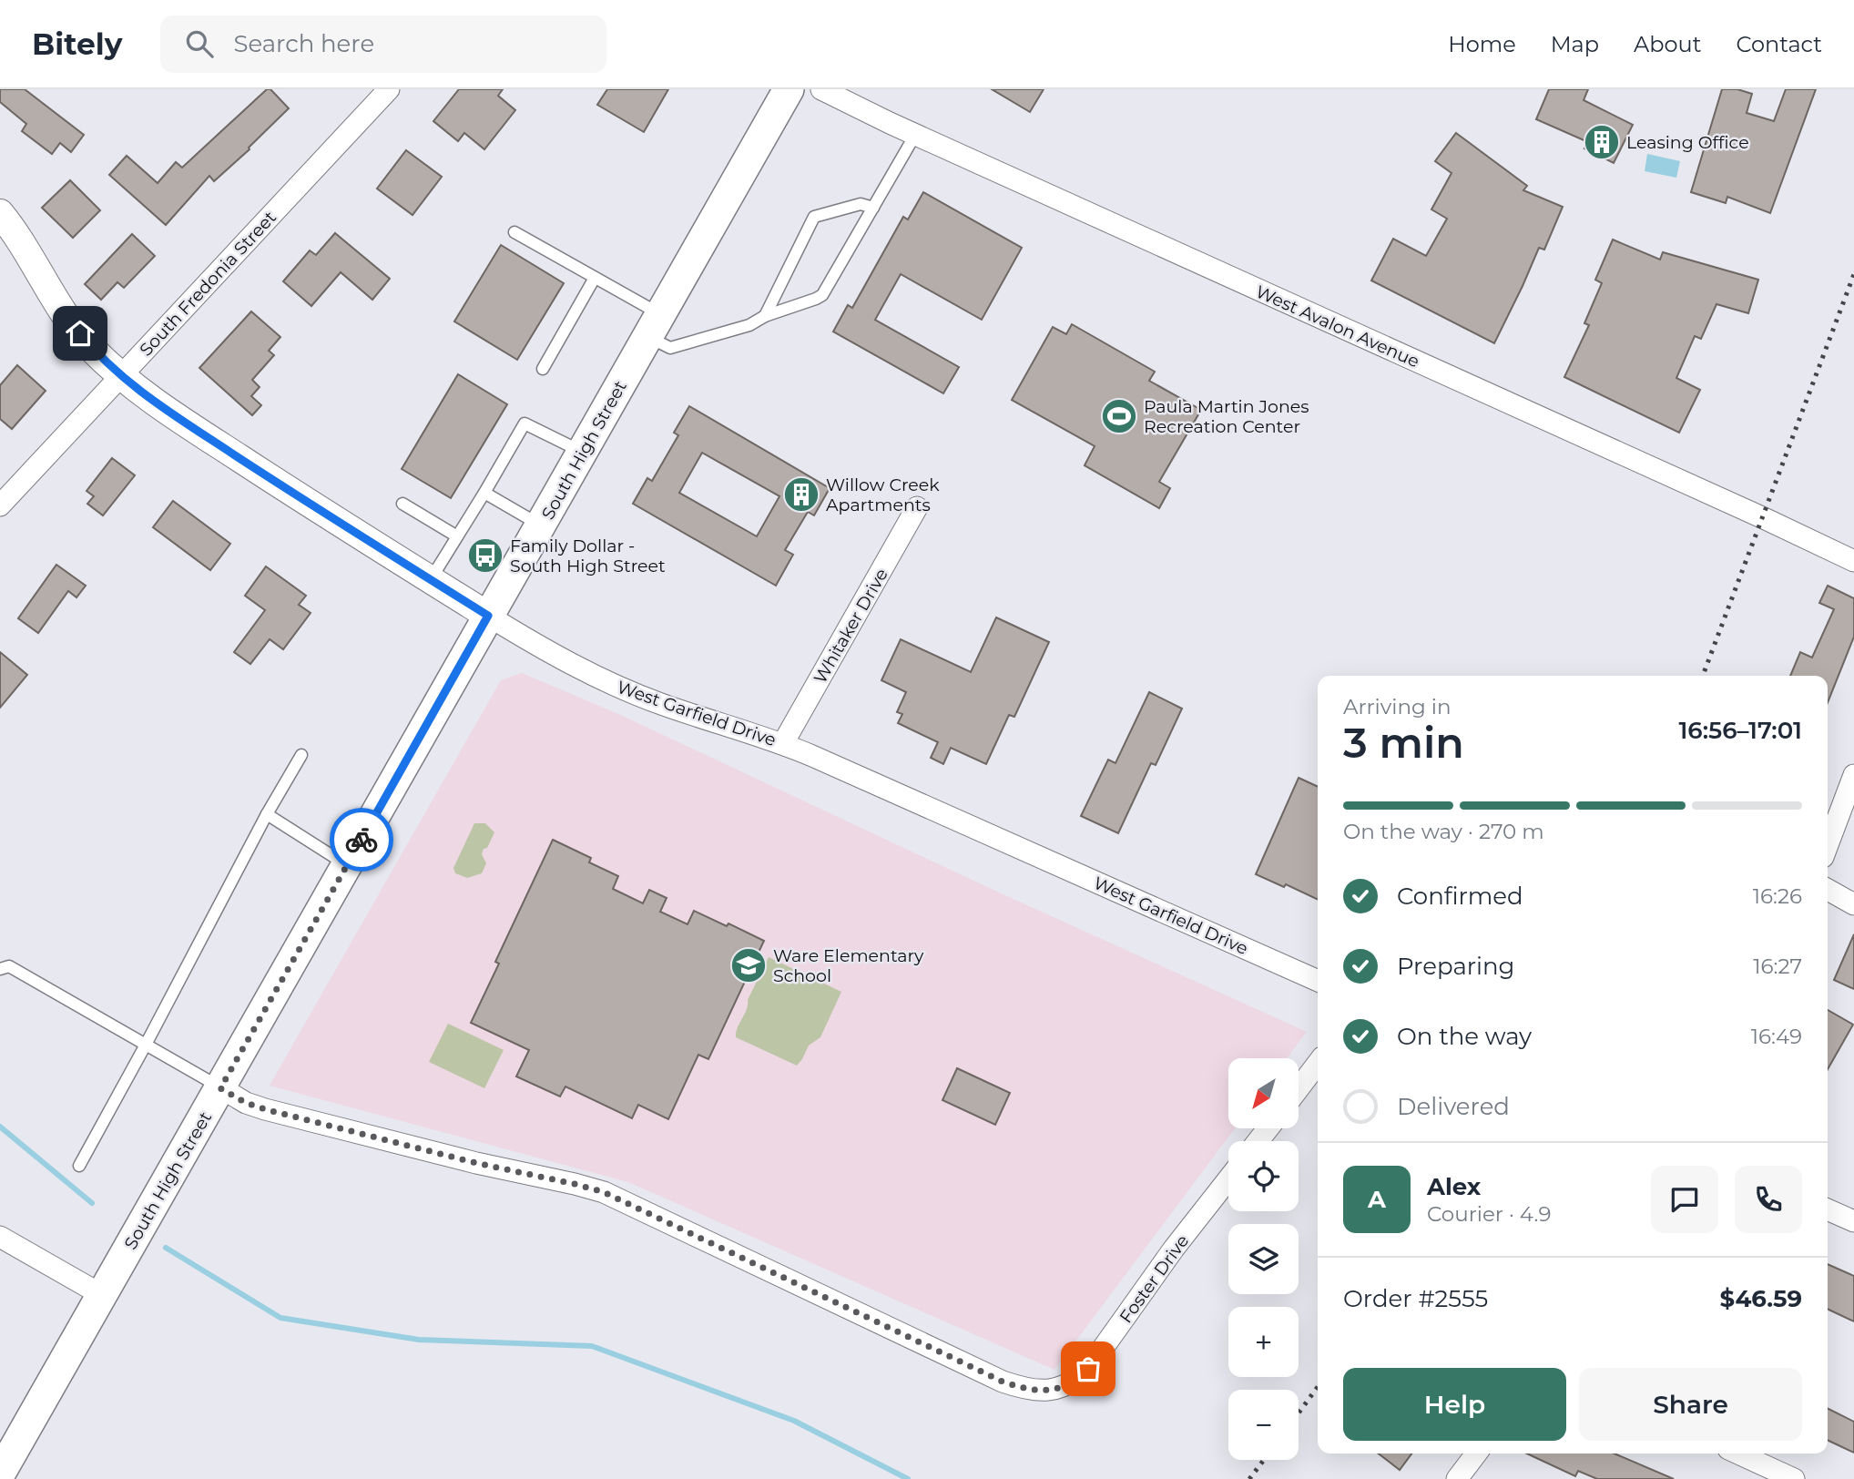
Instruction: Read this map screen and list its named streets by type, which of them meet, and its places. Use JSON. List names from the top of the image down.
{
  "streets": {
    "main road": ["South High Street"],
    "street": [
      "South Fredonia Street",
      "West Avalon Avenue",
      "Whitaker Drive",
      "West Garfield Drive",
      "Foster Drive"
    ]
  },
  "crossings": [
    ["South Fredonia Street", "West Garfield Drive"],
    ["South High Street", "West Garfield Drive"],
    ["South High Street", "Foster Drive"],
    ["Whitaker Drive", "West Garfield Drive"]
  ],
  "places": {
    "building": ["Leasing Office", "Willow Creek Apartments"],
    "sports": ["Paula Martin Jones Recreation Center"],
    "bus stop": ["Family Dollar - South High Street"],
    "school or university": ["Ware Elementary School"]
  },
  "north": "bottom left",
  "page": {
    "header": "Bitely",
    "search": "Search here",
    "nav": [
      "Home",
      "Map",
      "About",
      "Contact"
    ],
    "heading": ["3 min", "Arriving in", "16:56–17:01"],
    "panel": [
      "Alex",
      "Courier · 4.9",
      "Order #2555",
      "$46.59"
    ],
    "bar": "On the way · 270 m",
    "list": [
      ["Confirmed", "16:26"],
      ["Preparing", "16:27"],
      ["On the way", "16:49"],
      "Delivered"
    ],
    "map_buttons": ["+", "−"],
    "round": "A",
    "buttons": ["Help", "Share"]
  }
}
